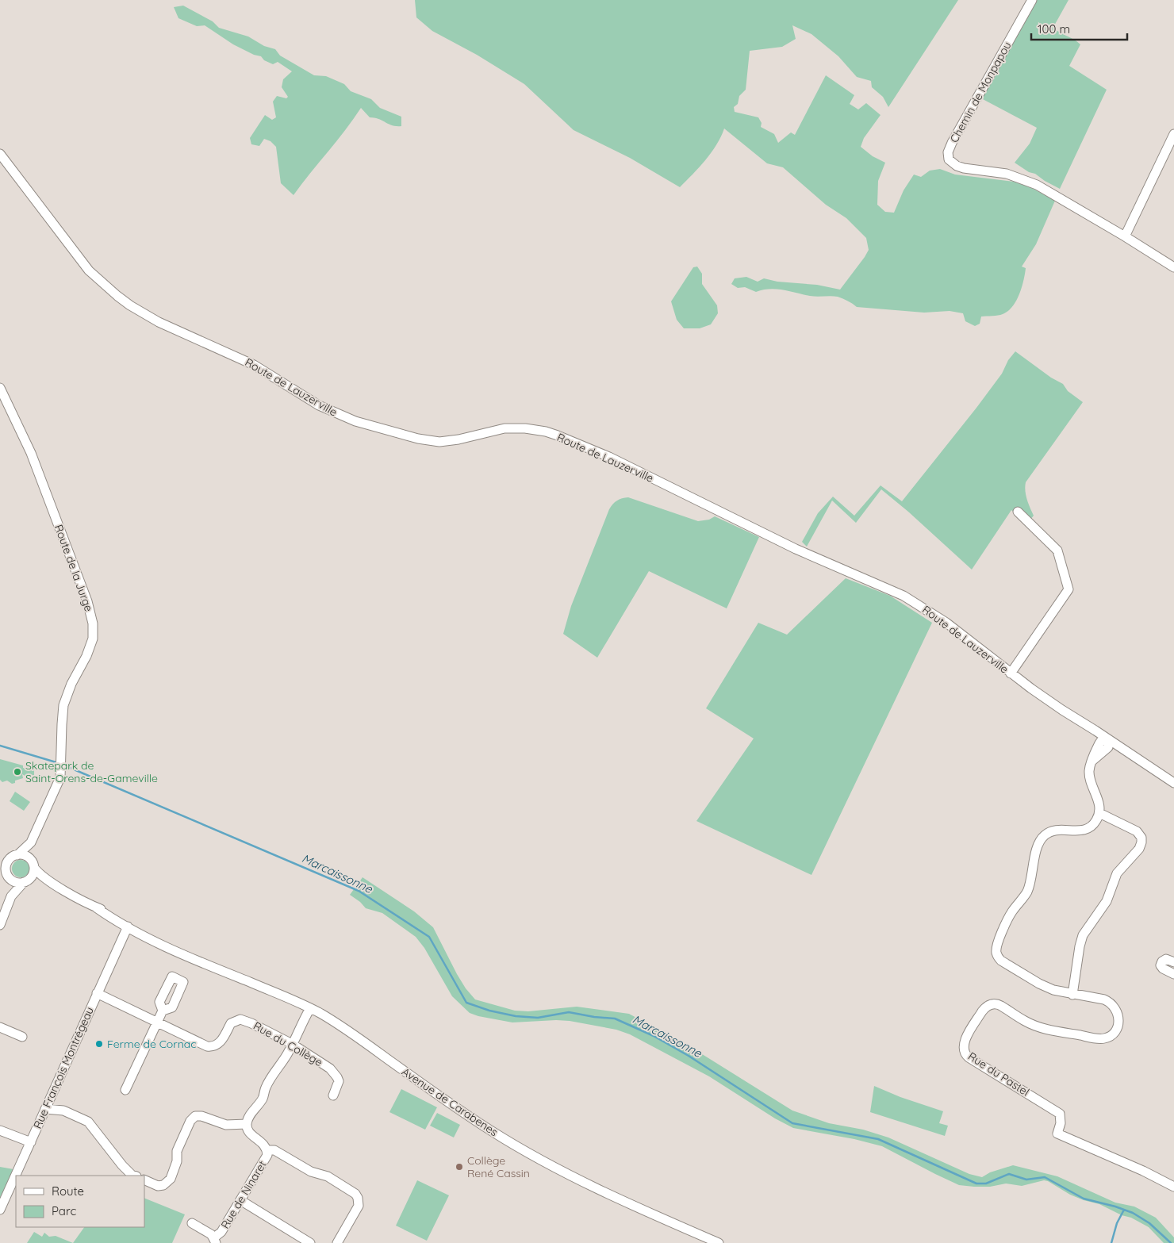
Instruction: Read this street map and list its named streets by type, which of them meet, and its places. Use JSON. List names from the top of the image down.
{
  "streets": {
    "street": [
      "Chemin de Monpapou",
      "Route de Lauzerville",
      "Route de la Jurge",
      "Rue du Collège",
      "Rue François Montrégeau",
      "Rue du Pastel",
      "Avenue de Carabenes",
      "Rue de Ninaret"
    ]
  },
  "crossings": [
    ["Route de la Jurge", "Avenue de Carabenes"],
    ["Rue du Collège", "Rue François Montrégeau"],
    ["Rue François Montrégeau", "Avenue de Carabenes"]
  ],
  "water": ["Marcaissonne"],
  "places": ["Skatepark de Saint-Orens-de-Gameville", "Ferme de Cornac", "Collège René Cassin"],
  "legend": ["Route", "Parc"],
  "scale_bar": "100 m"
}
